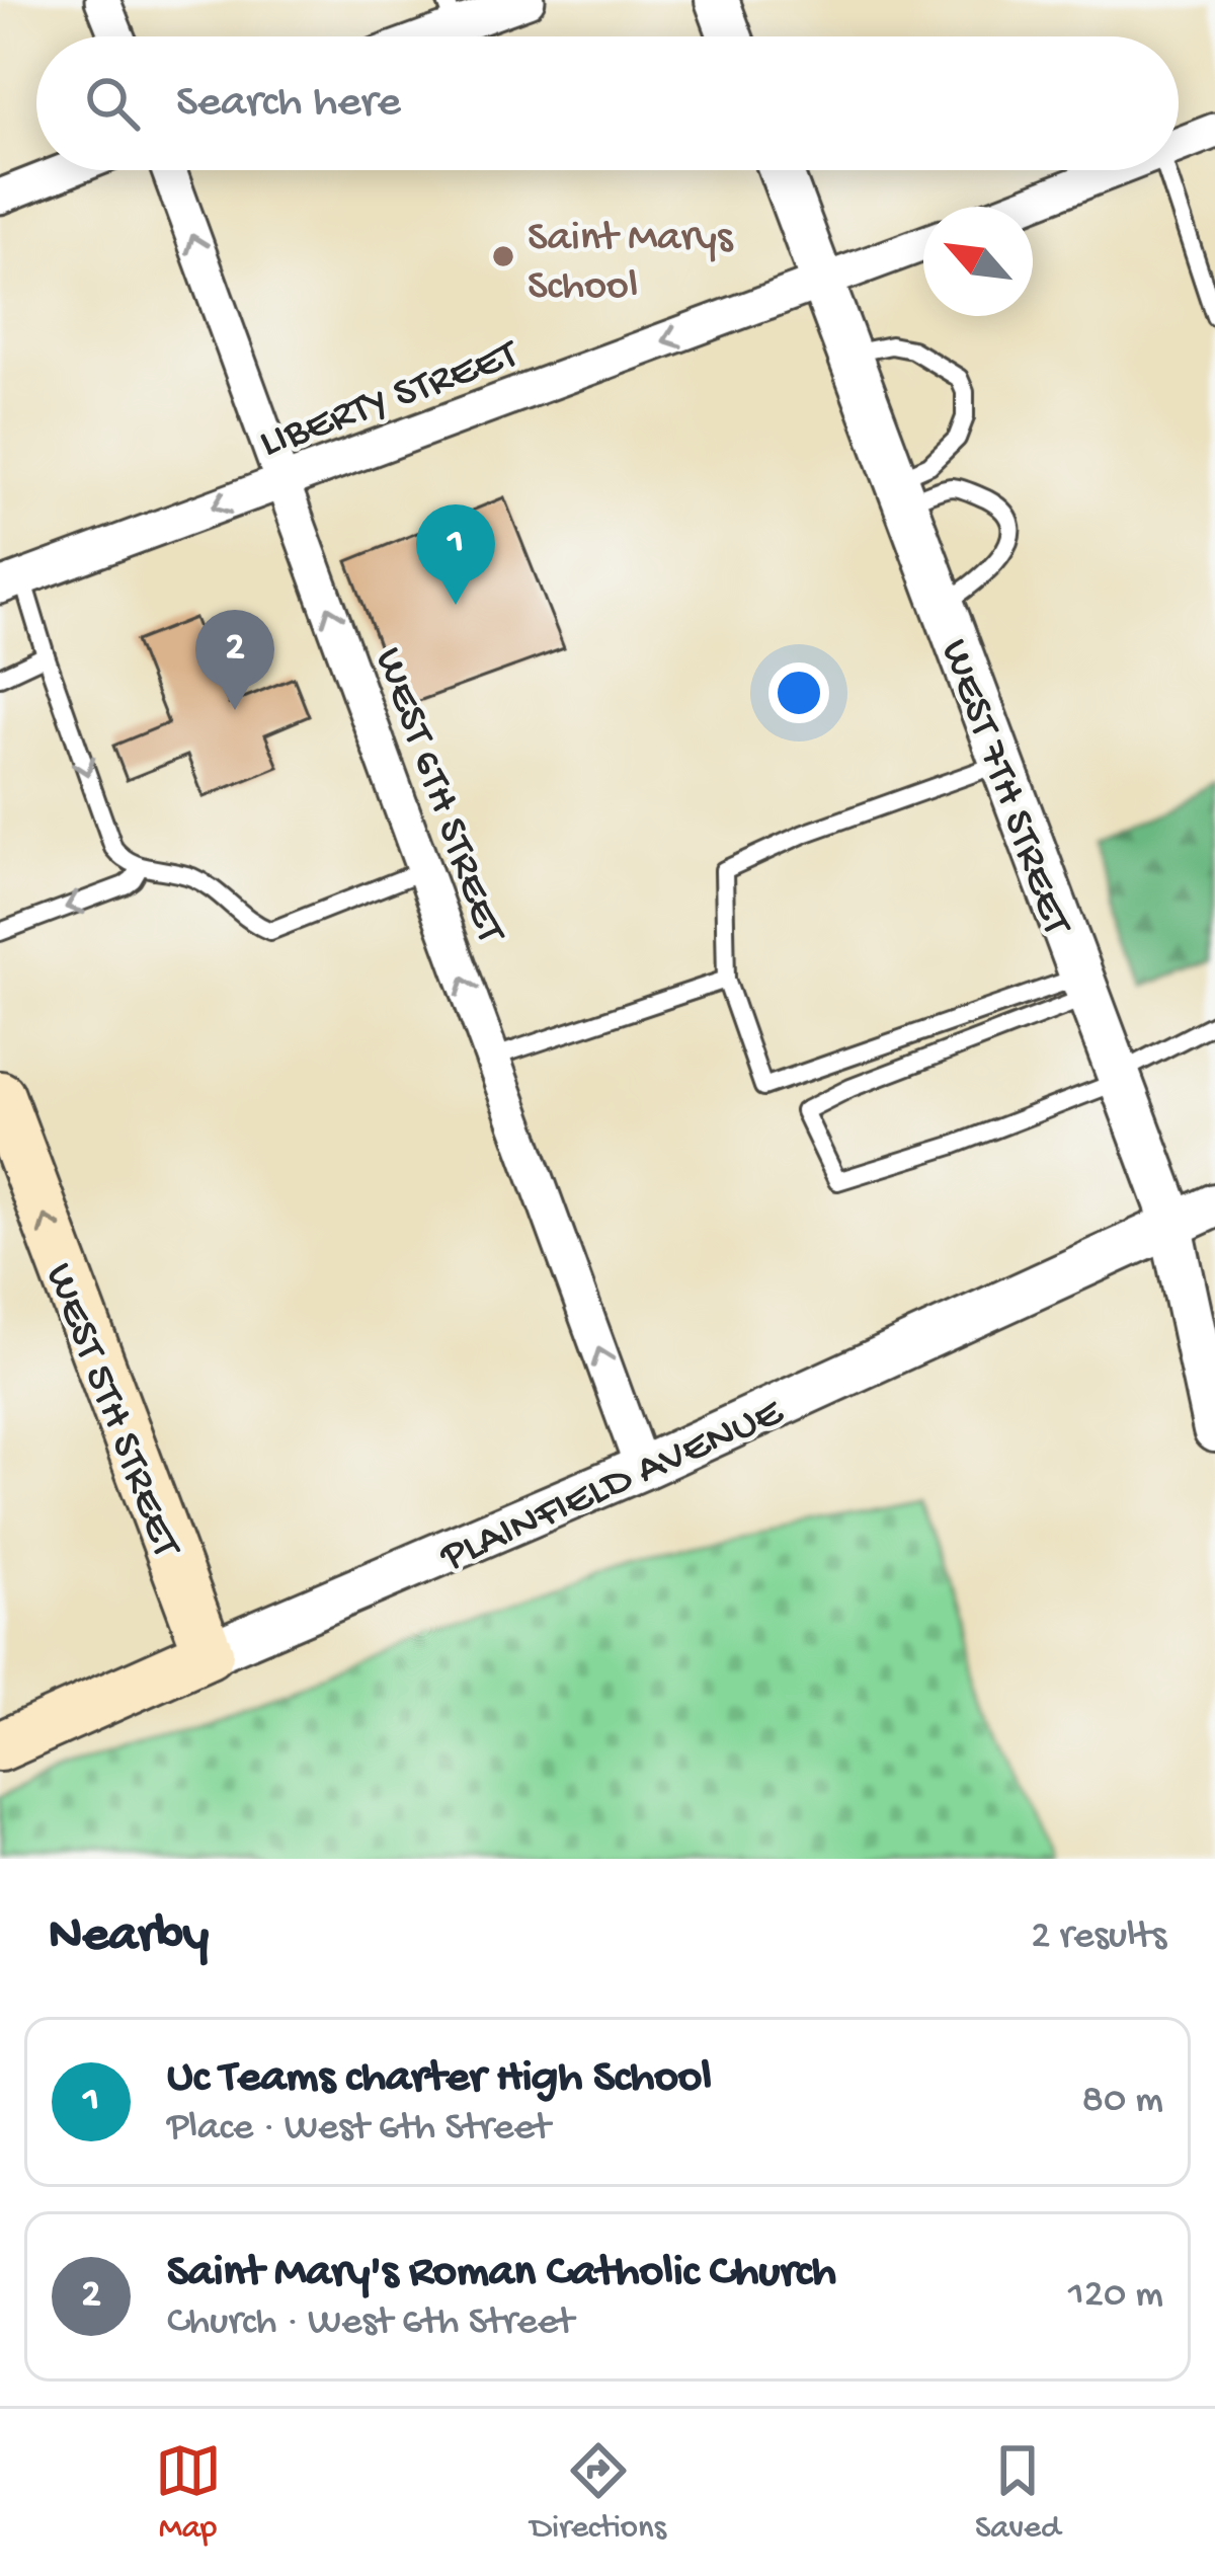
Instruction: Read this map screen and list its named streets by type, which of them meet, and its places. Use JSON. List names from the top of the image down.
{
  "streets": {
    "main road": ["WEST 5TH STREET", "PLAINFIELD AVENUE"],
    "street": ["LIBERTY STREET", "WEST 7TH STREET", "WEST 6TH STREET"]
  },
  "crossings": [
    ["LIBERTY STREET", "WEST 7TH STREET"],
    ["LIBERTY STREET", "WEST 6TH STREET"],
    ["WEST 7TH STREET", "PLAINFIELD AVENUE"],
    ["WEST 6TH STREET", "PLAINFIELD AVENUE"],
    ["WEST 5TH STREET", "PLAINFIELD AVENUE"]
  ],
  "one_way": ["LIBERTY STREET", "WEST 6TH STREET", "WEST 5TH STREET"],
  "places": ["Saint Marys School"],
  "north": "top left",
  "page": {
    "search": "Search here",
    "pins": ["1", "2"],
    "heading": ["Nearby", "2 results"],
    "list": [
      {
        "mark": "1",
        "name": "Uc Teams charter High School",
        "note": "Place · West 6th Street",
        "value": "80 m"
      },
      {
        "mark": "2",
        "name": "Saint Mary's Roman Catholic Church",
        "note": "Church · West 6th Street",
        "value": "120 m"
      }
    ],
    "nav": ["Map", "Directions", "Saved"]
  }
}
